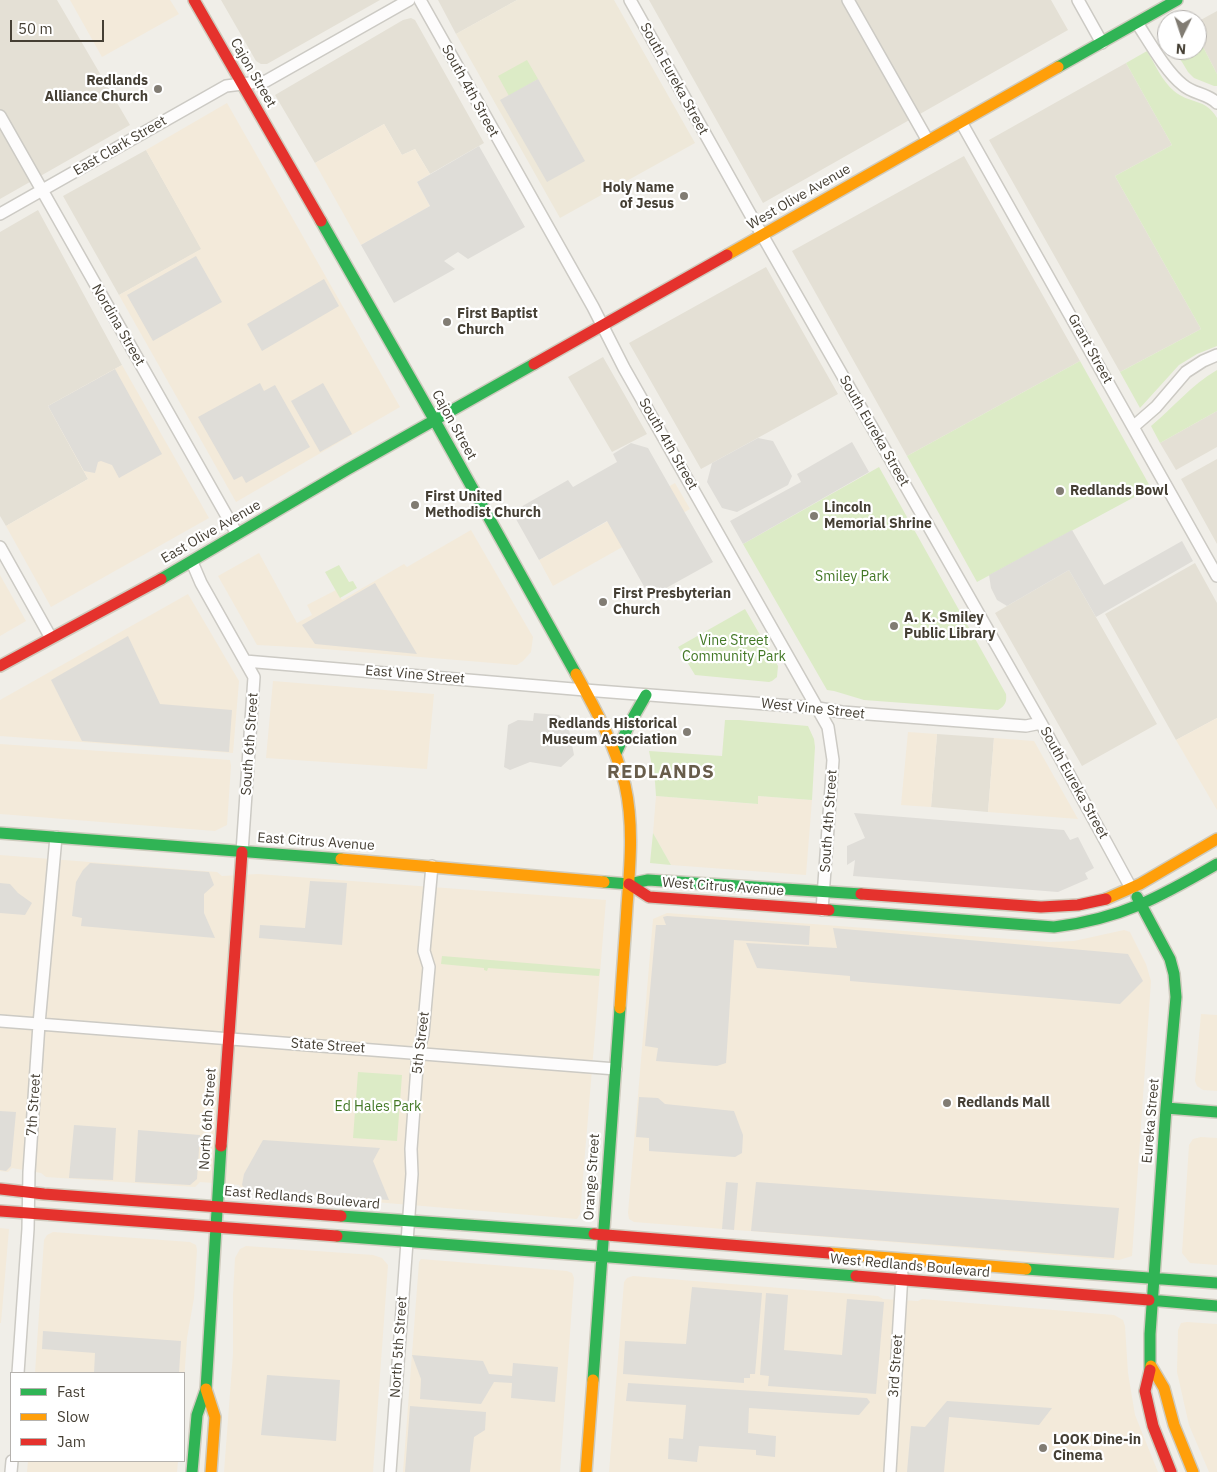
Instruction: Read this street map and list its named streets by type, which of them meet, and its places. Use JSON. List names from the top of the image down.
{
  "streets": {
    "main road": [
      "Cajon Street",
      "West Olive Avenue",
      "East Olive Avenue",
      "East Citrus Avenue",
      "West Citrus Avenue",
      "North 6th Street",
      "Eureka Street",
      "Orange Street",
      "East Redlands Boulevard",
      "West Redlands Boulevard"
    ],
    "street": [
      "South Eureka Street",
      "South 4th Street",
      "East Clark Street",
      "Nordina Street",
      "Grant Street",
      "East Vine Street",
      "West Vine Street",
      "South 6th Street",
      "5th Street",
      "State Street",
      "7th Street",
      "North 5th Street",
      "3rd Street"
    ]
  },
  "crossings": [
    ["Cajon Street", "East Clark Street"],
    ["Cajon Street", "West Olive Avenue"],
    ["Cajon Street", "East Olive Avenue"],
    ["Cajon Street", "East Vine Street"],
    ["Cajon Street", "West Vine Street"],
    ["Cajon Street", "East Citrus Avenue"],
    ["Cajon Street", "West Citrus Avenue"],
    ["Cajon Street", "Orange Street"],
    ["South Eureka Street", "West Olive Avenue"],
    ["South Eureka Street", "West Vine Street"],
    ["South Eureka Street", "West Citrus Avenue"],
    ["South Eureka Street", "Eureka Street"],
    ["South 4th Street", "West Olive Avenue"],
    ["South 4th Street", "West Vine Street"],
    ["South 4th Street", "West Citrus Avenue"],
    ["East Clark Street", "Nordina Street"],
    ["West Olive Avenue", "Grant Street"],
    ["West Olive Avenue", "East Olive Avenue"],
    ["Nordina Street", "East Olive Avenue"],
    ["East Olive Avenue", "South 6th Street"],
    ["East Vine Street", "West Vine Street"],
    ["East Vine Street", "South 6th Street"],
    ["South 6th Street", "East Citrus Avenue"],
    ["South 6th Street", "North 6th Street"],
    ["East Citrus Avenue", "West Citrus Avenue"],
    ["East Citrus Avenue", "5th Street"],
    ["East Citrus Avenue", "7th Street"],
    ["East Citrus Avenue", "North 6th Street"],
    ["East Citrus Avenue", "Orange Street"],
    ["West Citrus Avenue", "Eureka Street"],
    ["West Citrus Avenue", "Orange Street"],
    ["5th Street", "State Street"],
    ["5th Street", "East Redlands Boulevard"],
    ["5th Street", "North 5th Street"],
    ["State Street", "7th Street"],
    ["State Street", "North 6th Street"],
    ["State Street", "Orange Street"],
    ["7th Street", "East Redlands Boulevard"],
    ["North 6th Street", "East Redlands Boulevard"],
    ["Eureka Street", "West Redlands Boulevard"],
    ["Orange Street", "East Redlands Boulevard"],
    ["Orange Street", "West Redlands Boulevard"],
    ["East Redlands Boulevard", "West Redlands Boulevard"],
    ["East Redlands Boulevard", "North 5th Street"],
    ["West Redlands Boulevard", "3rd Street"]
  ],
  "districts": ["REDLANDS"],
  "parks": ["Smiley Park", "Vine Street Community Park", "Ed Hales Park"],
  "places": [
    "Redlands Alliance Church",
    "Holy Name of Jesus",
    "First Baptist Church",
    "Redlands Bowl",
    "First United Methodist Church",
    "Lincoln Memorial Shrine",
    "First Presbyterian Church",
    "A. K. Smiley Public Library",
    "Redlands Historical Museum Association",
    "Redlands Mall",
    "LOOK Dine-in Cinema"
  ],
  "legend": ["Fast", "Slow", "Jam"],
  "scale_bar": "50 m",
  "north": "bottom"
}
